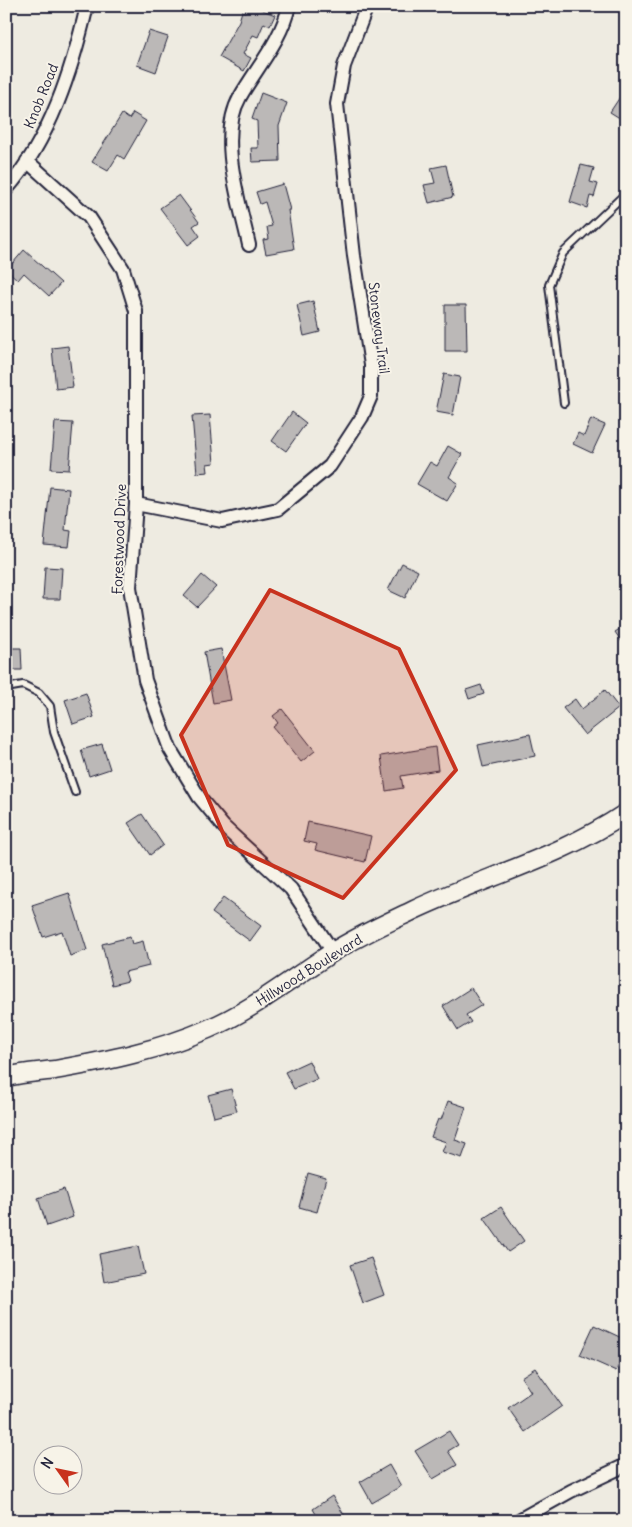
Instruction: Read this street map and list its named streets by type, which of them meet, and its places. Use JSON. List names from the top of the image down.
{
  "streets": {
    "street": [
      "Knob Road",
      "Stoneway Trail",
      "Forestwood Drive",
      "Hillwood Boulevard"
    ]
  },
  "crossings": [
    ["Knob Road", "Forestwood Drive"],
    ["Stoneway Trail", "Forestwood Drive"],
    ["Forestwood Drive", "Hillwood Boulevard"]
  ],
  "north": "top left"
}
